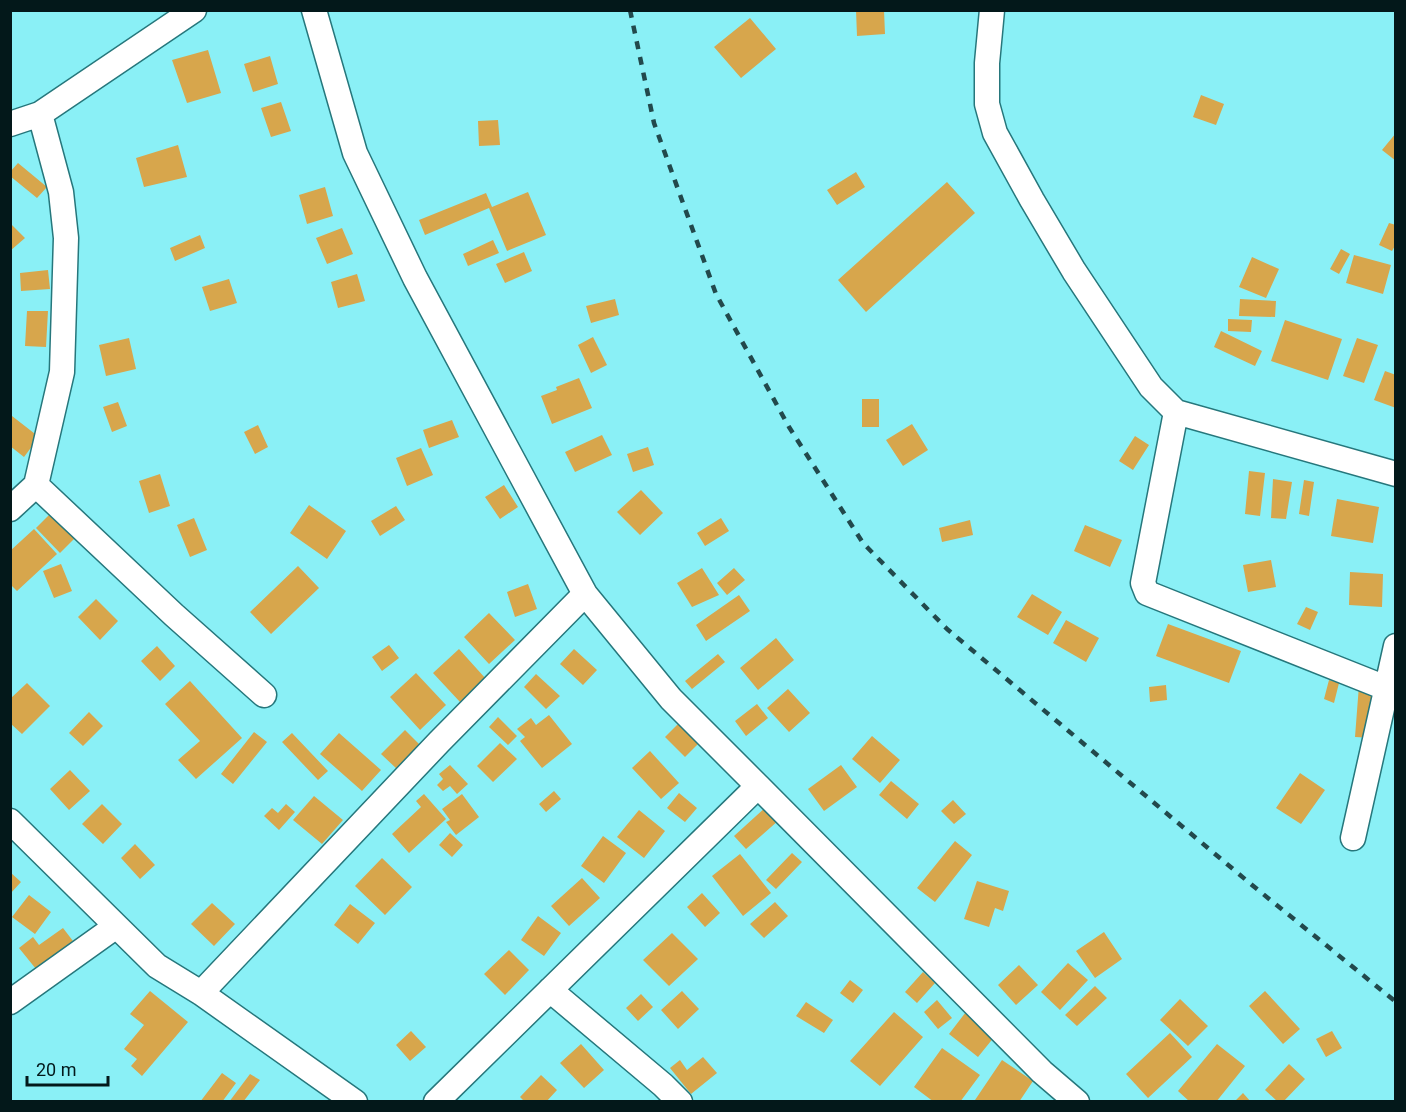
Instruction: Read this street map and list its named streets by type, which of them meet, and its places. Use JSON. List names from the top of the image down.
{
  "scale_bar": "20 m"
}
